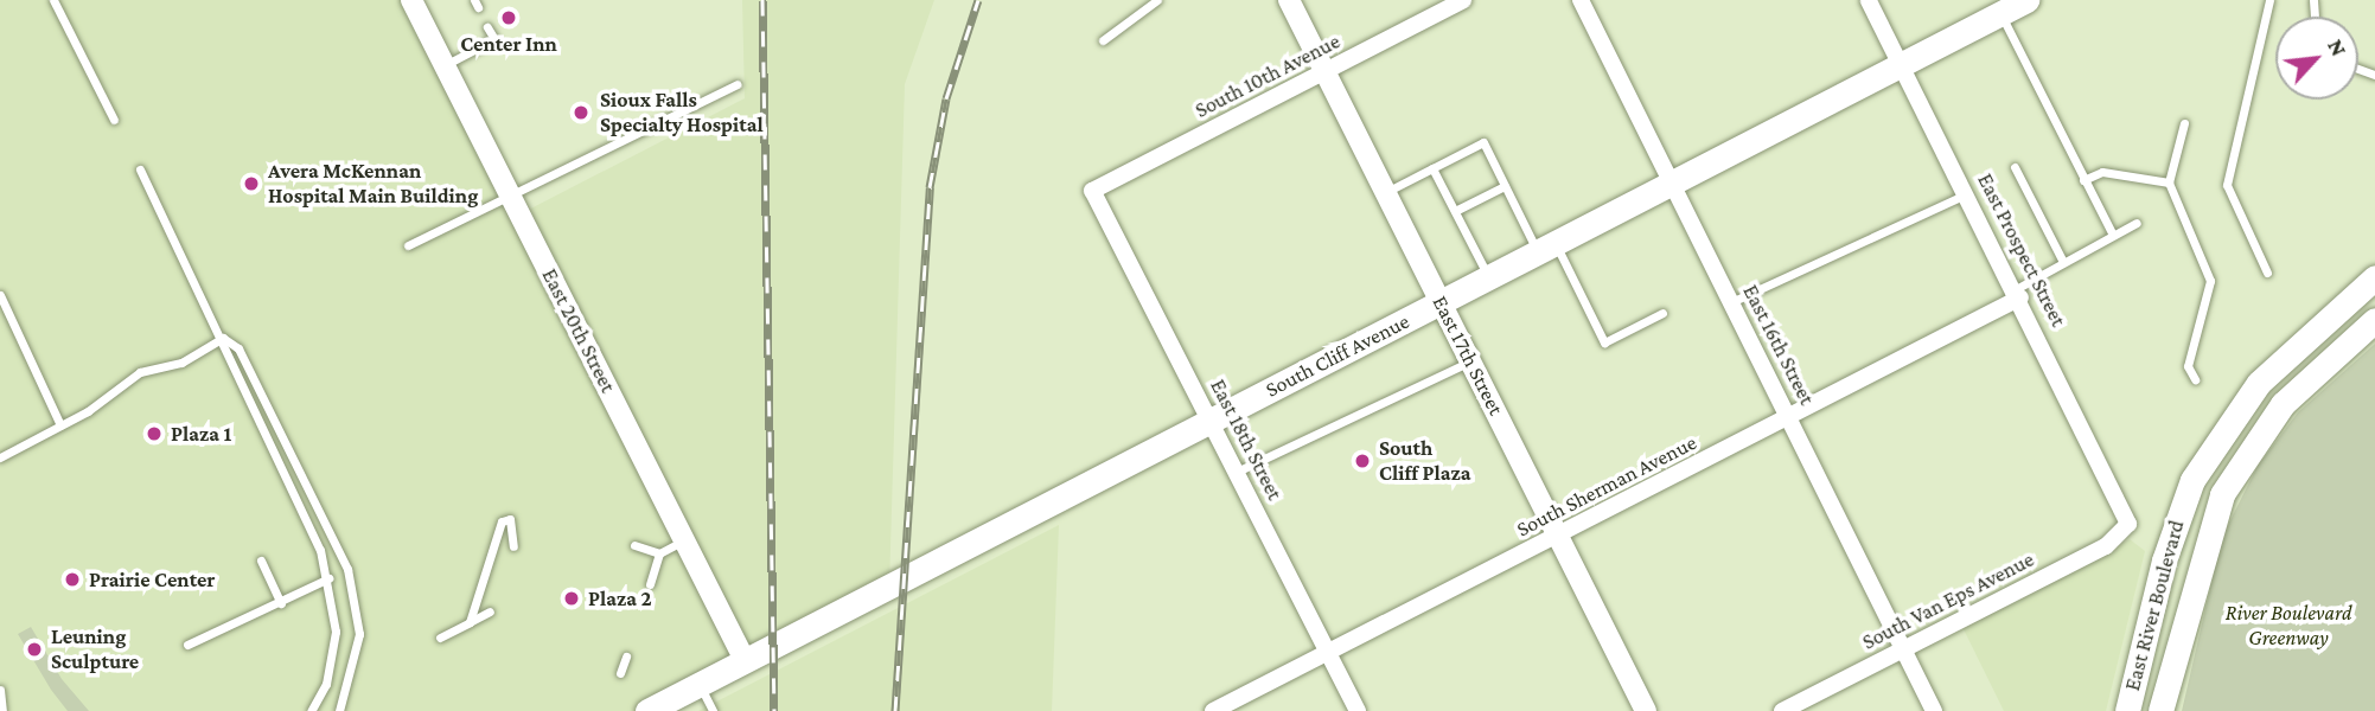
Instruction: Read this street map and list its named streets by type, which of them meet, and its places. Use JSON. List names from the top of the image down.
{
  "streets": {
    "main road": ["South Cliff Avenue", "East River Boulevard"],
    "street": [
      "South 10th Avenue",
      "East Prospect Street",
      "East 20th Street",
      "East 16th Street",
      "East 17th Street",
      "East 18th Street",
      "South Sherman Avenue",
      "South Van Eps Avenue"
    ]
  },
  "crossings": [
    ["South 10th Avenue", "East 17th Street"],
    ["South 10th Avenue", "East 18th Street"],
    ["East Prospect Street", "South Cliff Avenue"],
    ["East Prospect Street", "South Sherman Avenue"],
    ["East Prospect Street", "South Van Eps Avenue"],
    ["East 20th Street", "South Cliff Avenue"],
    ["East 16th Street", "South Cliff Avenue"],
    ["East 16th Street", "South Sherman Avenue"],
    ["East 16th Street", "South Van Eps Avenue"],
    ["South Cliff Avenue", "East 17th Street"],
    ["South Cliff Avenue", "East 18th Street"],
    ["East 17th Street", "South Sherman Avenue"],
    ["East 18th Street", "South Sherman Avenue"]
  ],
  "parks": ["River Boulevard Greenway"],
  "places": [
    "Center Inn",
    "Sioux Falls Specialty Hospital",
    "Avera McKennan Hospital Main Building",
    "Plaza 1",
    "South Cliff Plaza",
    "Prairie Center",
    "Plaza 2",
    "Leuning Sculpture"
  ],
  "north": "top right"
}
